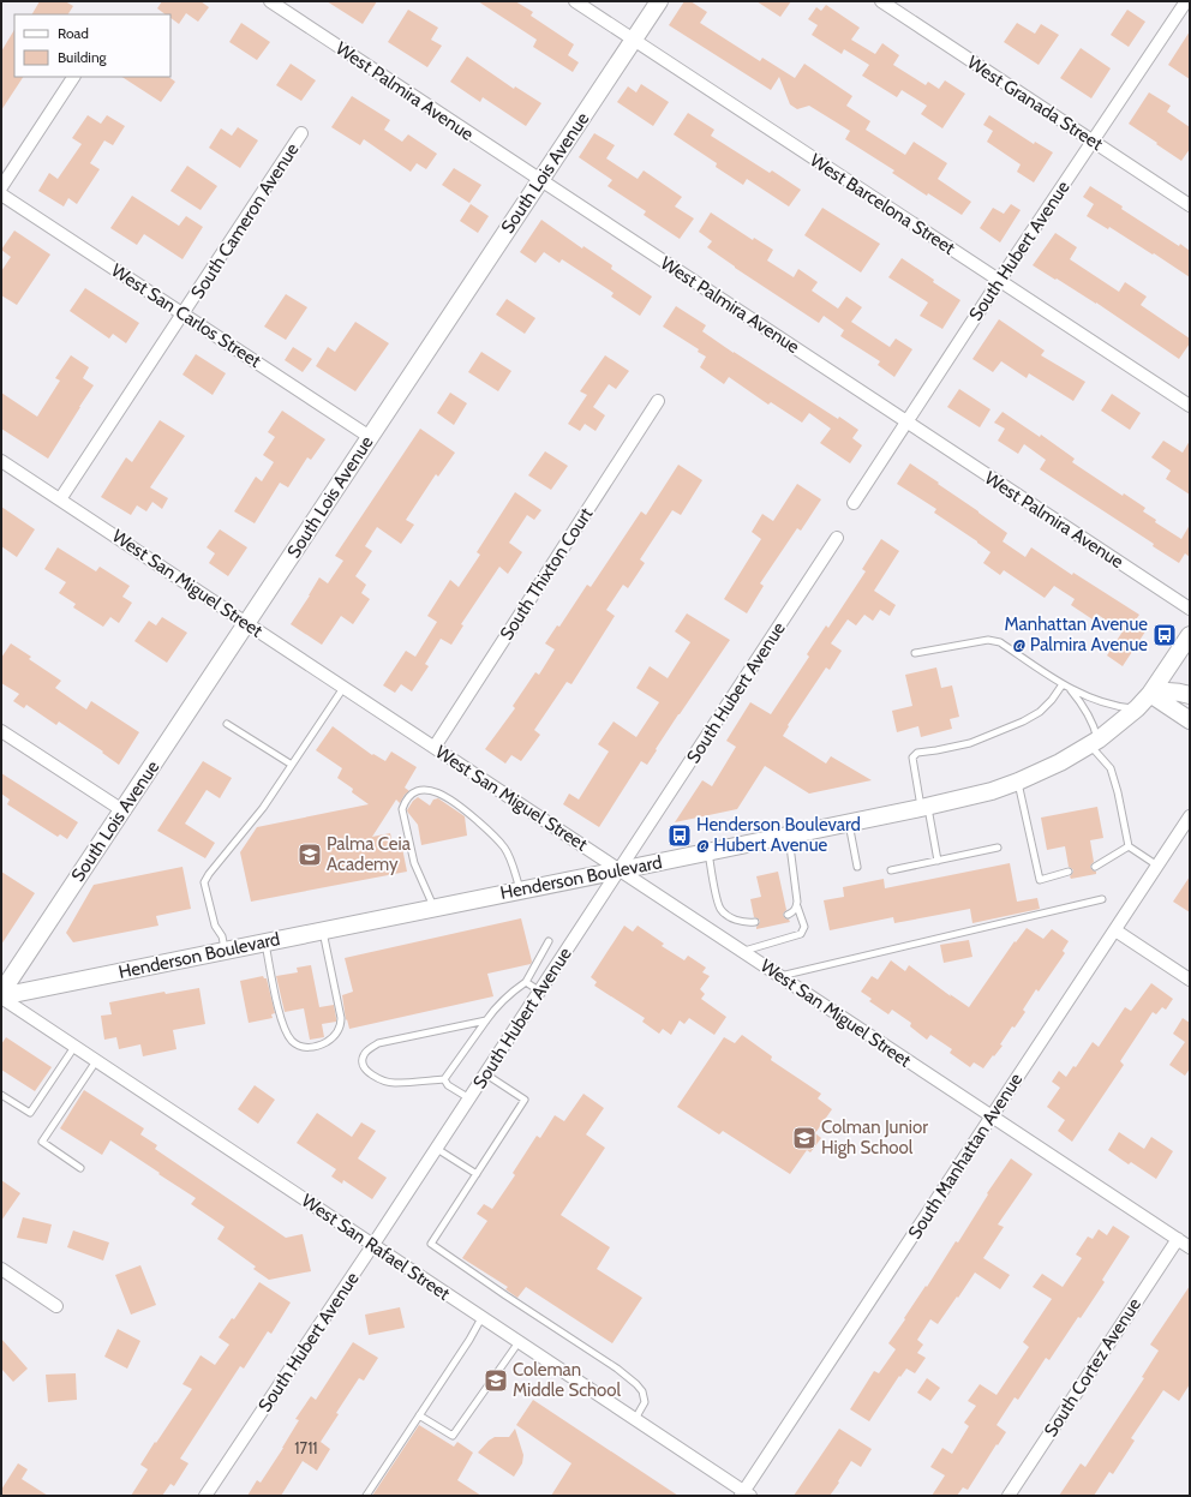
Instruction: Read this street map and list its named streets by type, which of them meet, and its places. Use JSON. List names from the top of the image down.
{
  "streets": {
    "street": [
      "West Palmira Avenue",
      "West Granada Street",
      "South Lois Avenue",
      "West Barcelona Street",
      "South Cameron Avenue",
      "South Hubert Avenue",
      "West San Carlos Street",
      "South Thixton Court",
      "West San Miguel Street",
      "Henderson Boulevard",
      "South Manhattan Avenue",
      "West San Rafael Street",
      "South Cortez Avenue"
    ]
  },
  "crossings": [
    ["West Palmira Avenue", "South Lois Avenue"],
    ["West Palmira Avenue", "South Hubert Avenue"],
    ["West Granada Street", "South Hubert Avenue"],
    ["South Lois Avenue", "West Barcelona Street"],
    ["South Lois Avenue", "West San Carlos Street"],
    ["South Lois Avenue", "West San Miguel Street"],
    ["South Lois Avenue", "Henderson Boulevard"],
    ["South Lois Avenue", "West San Rafael Street"],
    ["West Barcelona Street", "South Hubert Avenue"],
    ["South Cameron Avenue", "West San Carlos Street"],
    ["South Cameron Avenue", "West San Miguel Street"],
    ["South Hubert Avenue", "West San Miguel Street"],
    ["South Hubert Avenue", "Henderson Boulevard"],
    ["South Hubert Avenue", "West San Rafael Street"],
    ["South Thixton Court", "West San Miguel Street"],
    ["West San Miguel Street", "Henderson Boulevard"],
    ["West San Miguel Street", "South Manhattan Avenue"],
    ["West San Miguel Street", "South Cortez Avenue"],
    ["Henderson Boulevard", "West San Rafael Street"],
    ["South Manhattan Avenue", "West San Rafael Street"]
  ],
  "places": {
    "bus stop": ["Manhattan Avenue @ Palmira Avenue", "Henderson Boulevard @ Hubert Avenue"],
    "school or university": ["Palma Ceia Academy", "Colman Junior High School", "Coleman Middle School"]
  },
  "house_numbers": ["1711"],
  "legend": ["Road", "Building"]
}
